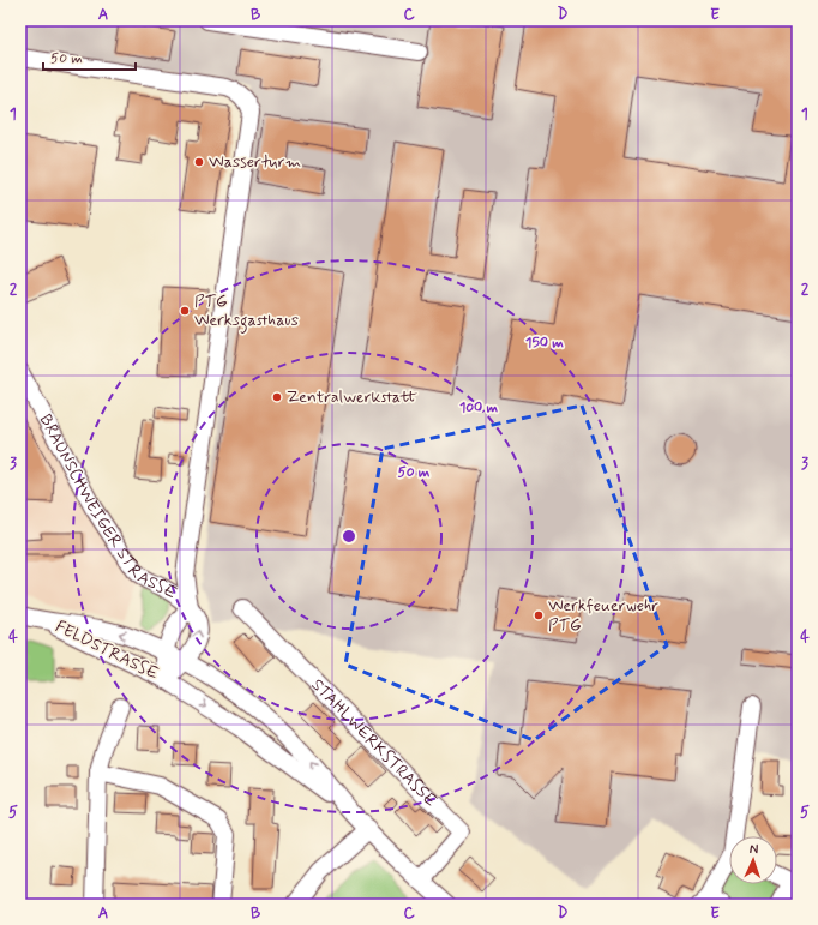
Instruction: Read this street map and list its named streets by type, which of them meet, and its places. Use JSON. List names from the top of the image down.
{
  "streets": {
    "street": ["BRAUNSCHWEIGER STRASSE", "FELDSTRASSE", "STAHLWERKSTRASSE"]
  },
  "places": [
    "Wasserturm",
    "PTG Werksgasthaus",
    "Zentralwerkstatt",
    "Werkfeuerwehr PTG"
  ],
  "scale_bar": "50 m",
  "north": "top",
  "grid": {
    "columns": [
      "A",
      "B",
      "C",
      "D",
      "E"
    ],
    "rows": [
      "1",
      "2",
      "3",
      "4",
      "5"
    ]
  },
  "rings": ["150 m", "100 m", "50 m"]
}
